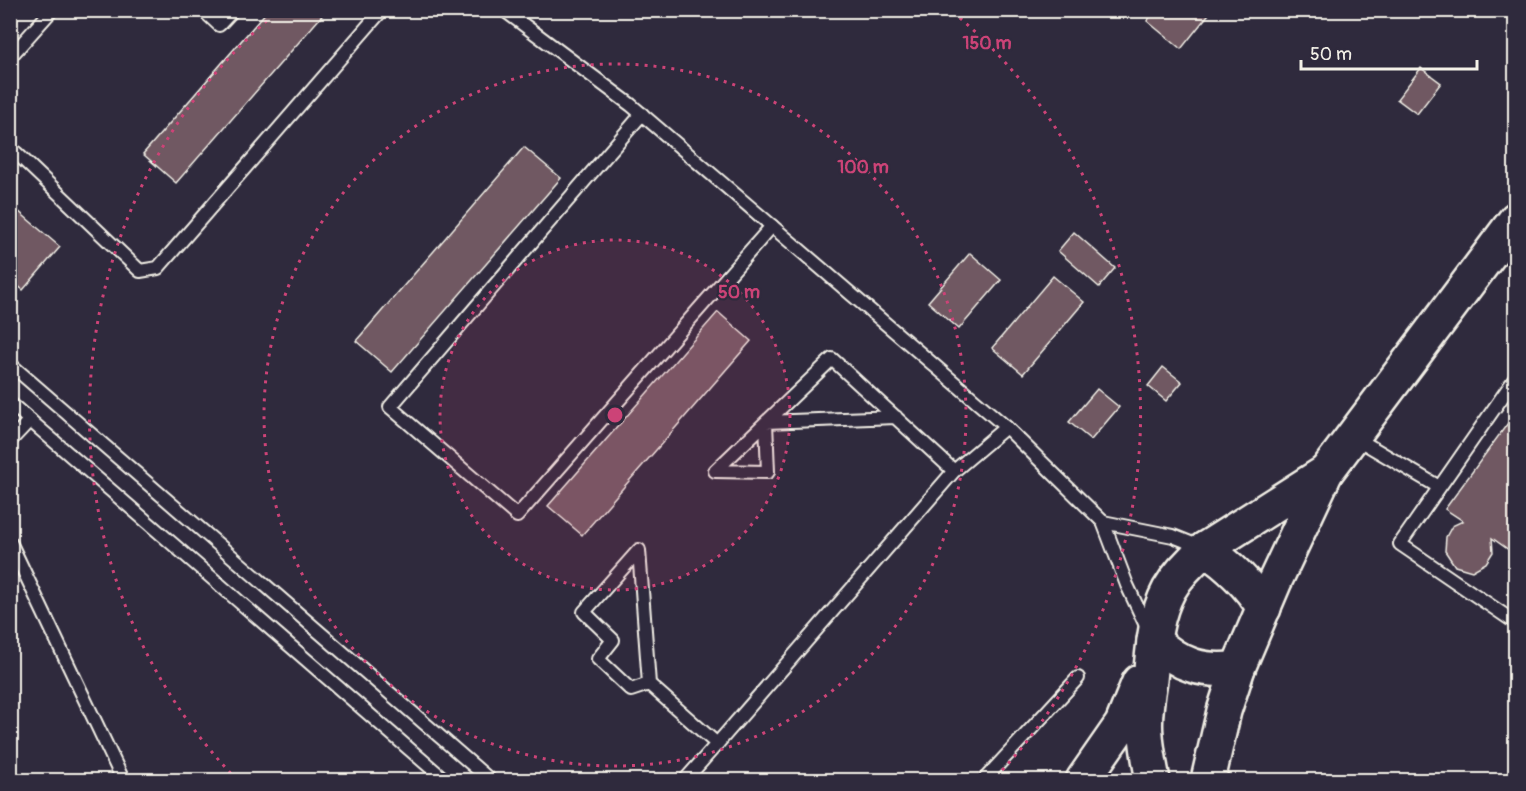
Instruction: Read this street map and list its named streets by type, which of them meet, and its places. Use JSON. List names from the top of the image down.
{
  "scale_bar": "50 m",
  "rings": ["150 m", "100 m", "50 m"]
}
